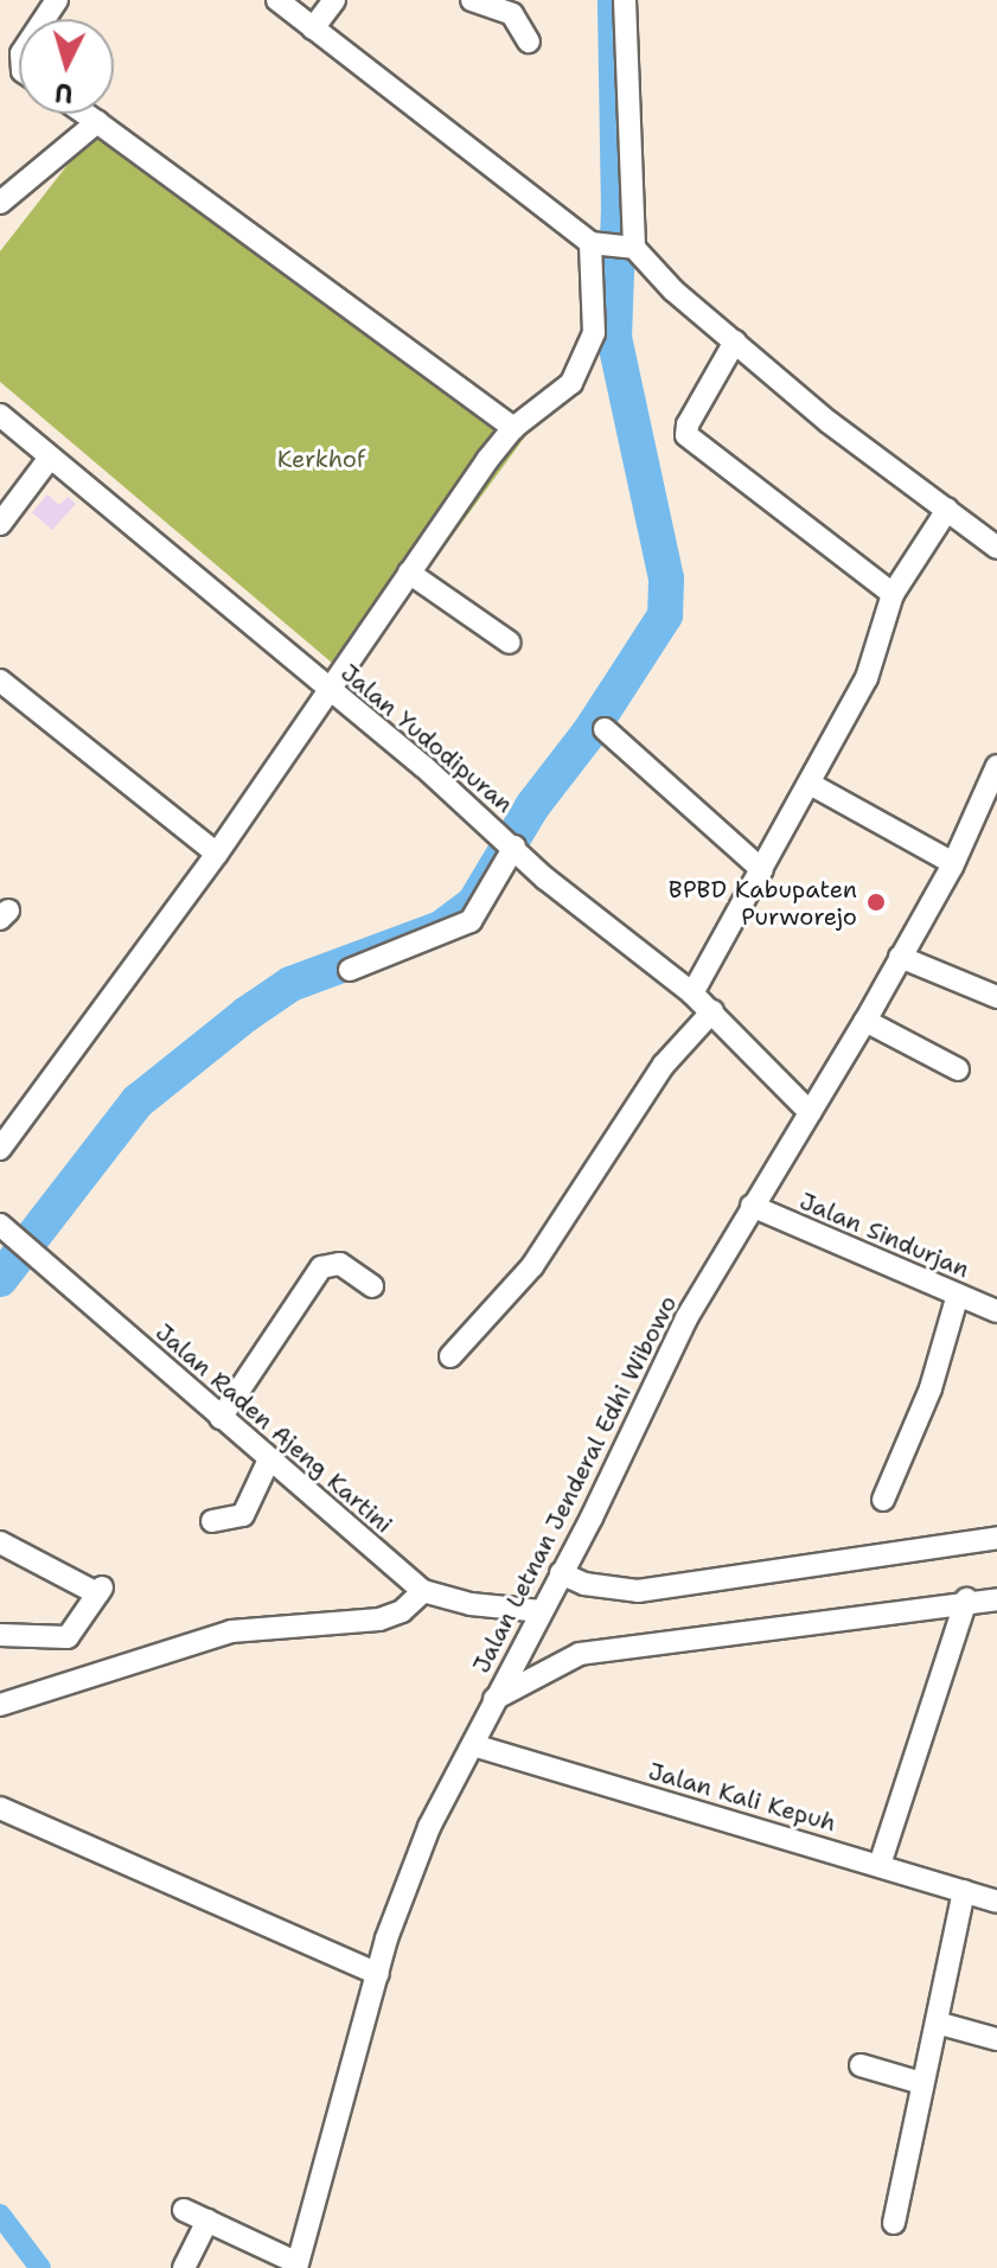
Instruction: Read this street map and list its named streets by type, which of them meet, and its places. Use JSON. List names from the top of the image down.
{
  "streets": {
    "street": [
      "Jalan Yudodipuran",
      "Jalan Sindurjan",
      "Jalan Raden Ajeng Kartini",
      "Jalan Letnan Jenderal Edhi Wibowo",
      "Jalan Kali Kepuh"
    ]
  },
  "crossings": [
    ["Jalan Yudodipuran", "Jalan Letnan Jenderal Edhi Wibowo"],
    ["Jalan Sindurjan", "Jalan Letnan Jenderal Edhi Wibowo"],
    ["Jalan Raden Ajeng Kartini", "Jalan Letnan Jenderal Edhi Wibowo"],
    ["Jalan Letnan Jenderal Edhi Wibowo", "Jalan Kali Kepuh"]
  ],
  "parks": ["Kerkhof"],
  "places": ["BPBD Kabupaten Purworejo"],
  "north": "bottom"
}
